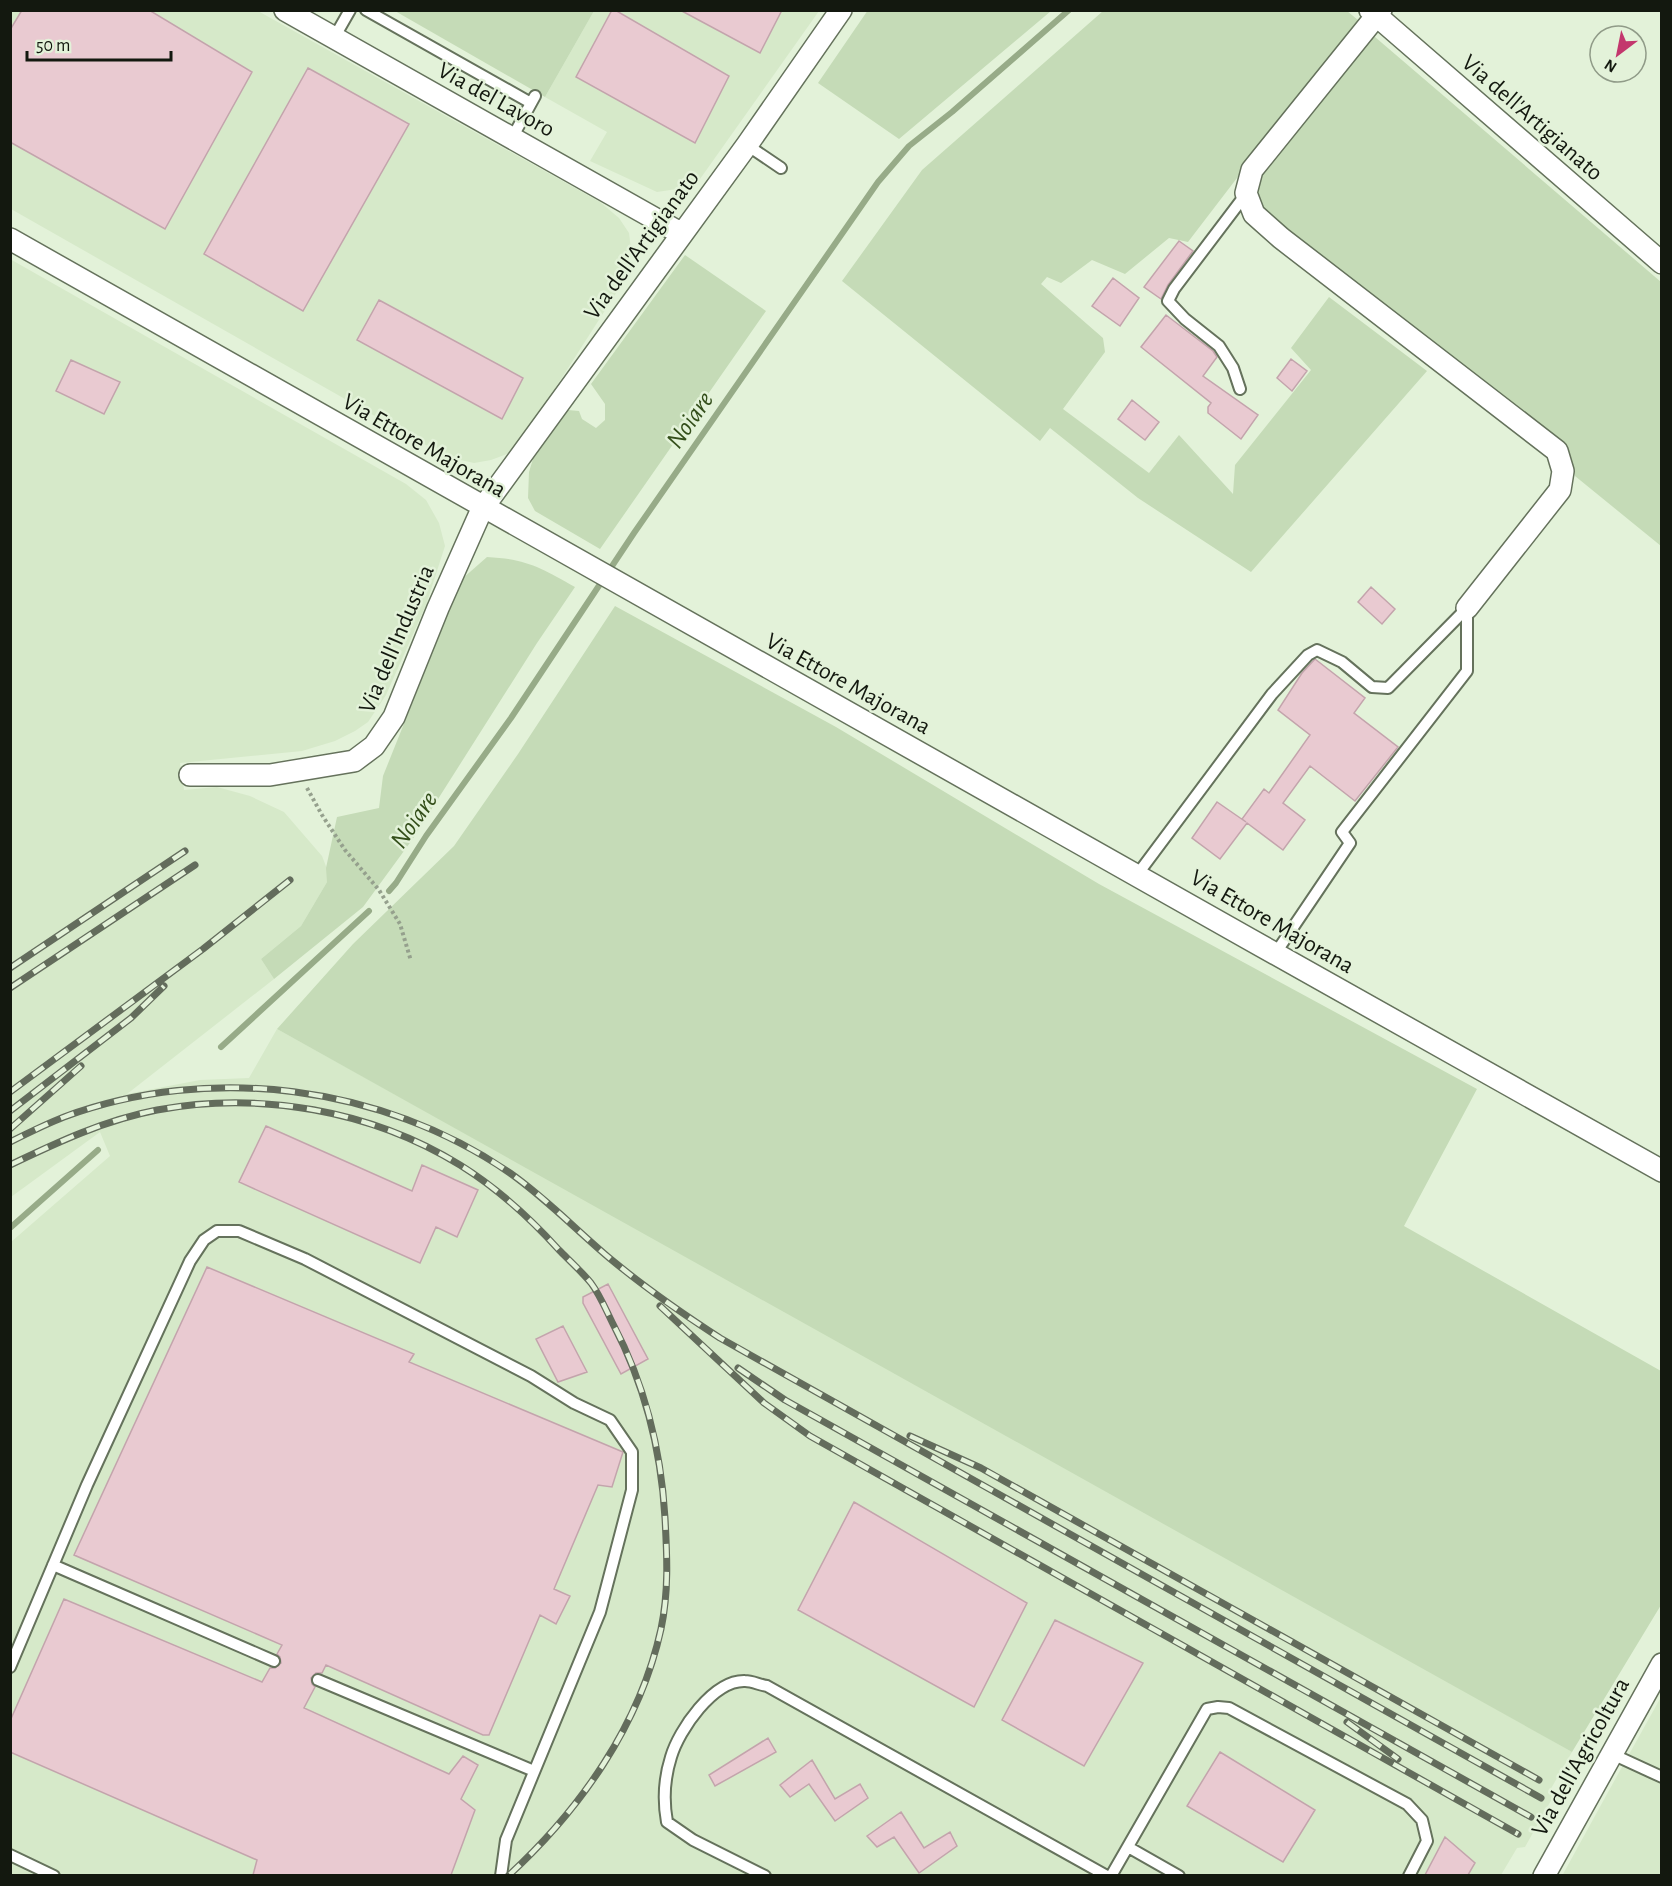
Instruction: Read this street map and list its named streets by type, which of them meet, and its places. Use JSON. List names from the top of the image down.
{
  "streets": {
    "street": [
      "Via del Lavoro",
      "Via dell'Artigianato",
      "Via Ettore Majorana",
      "Via dell'Industria",
      "Via dell'Agricoltura"
    ]
  },
  "crossings": [
    ["Via del Lavoro", "Via dell'Artigianato"],
    ["Via dell'Artigianato", "Via Ettore Majorana"],
    ["Via dell'Artigianato", "Via dell'Industria"],
    ["Via Ettore Majorana", "Via dell'Industria"]
  ],
  "water": ["Noiare"],
  "scale_bar": "50 m",
  "north": "bottom left"
}
